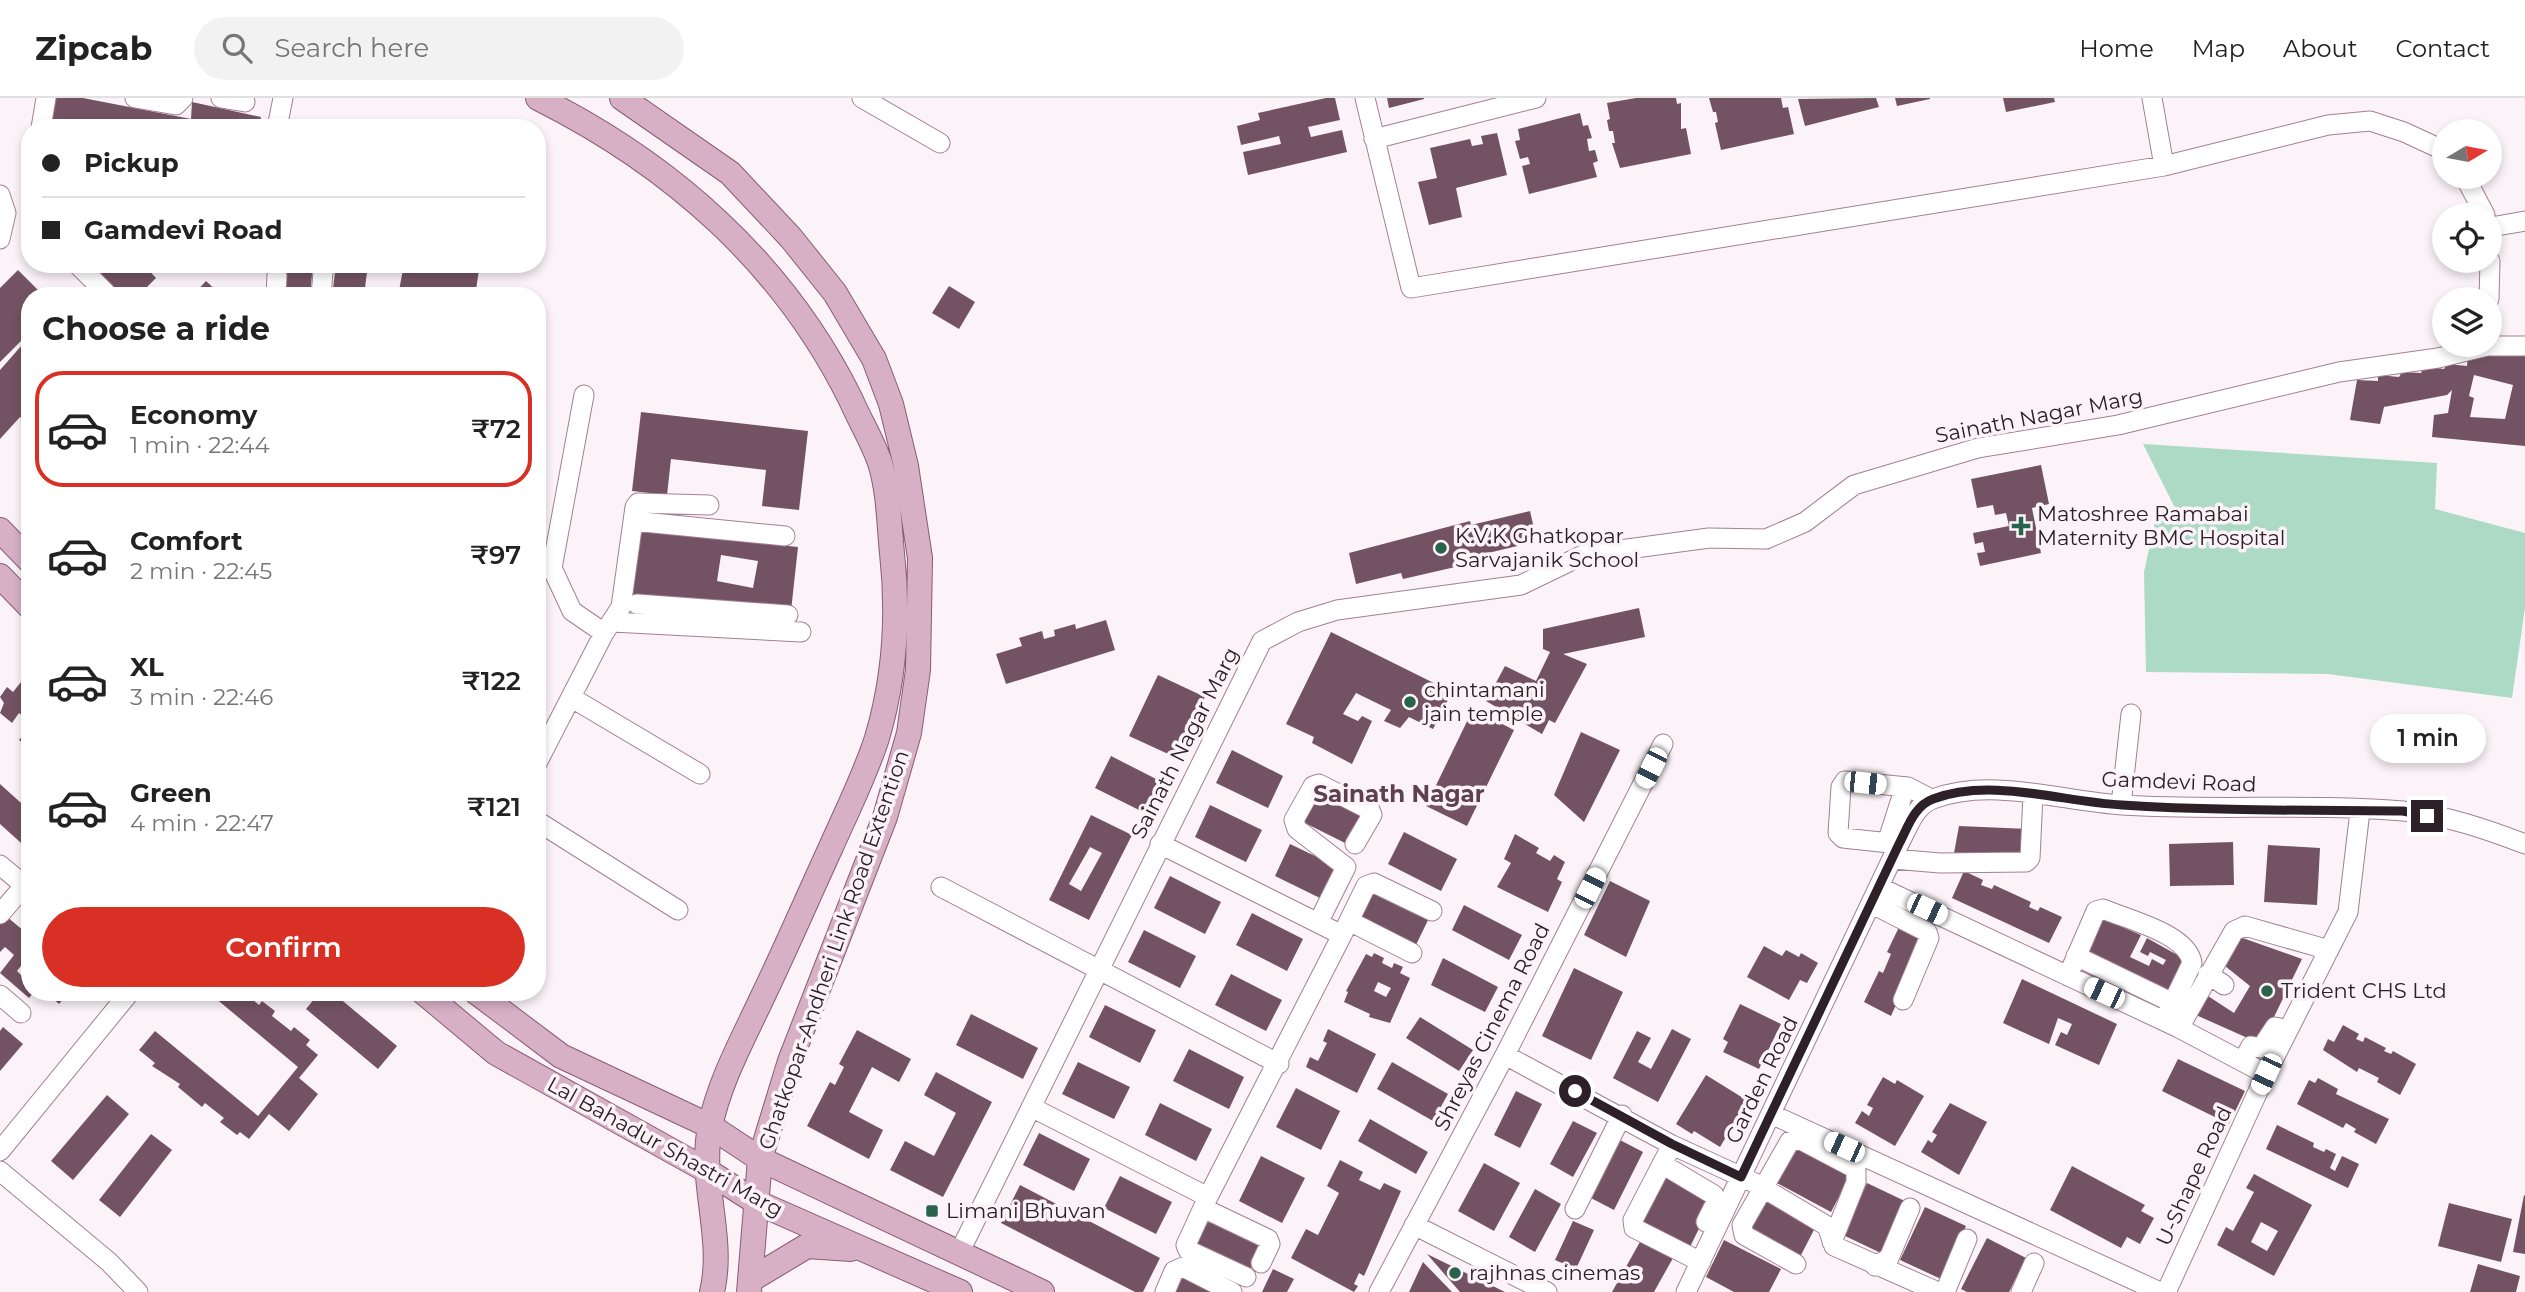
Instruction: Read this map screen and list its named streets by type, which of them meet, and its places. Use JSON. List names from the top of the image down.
{
  "streets": {
    "main road": ["Ghatkopar-Andheri Link Road Extention", "Lal Bahadur Shastri Marg"],
    "street": [
      "Sainath Nagar Marg",
      "Gamdevi Road",
      "Shreyas Cinema Road",
      "Garden Road",
      "U-Shape Road"
    ]
  },
  "crossings": [
    ["Sainath Nagar Marg", "Lal Bahadur Shastri Marg"],
    ["Gamdevi Road", "U-Shape Road"],
    ["Ghatkopar-Andheri Link Road Extention", "Lal Bahadur Shastri Marg"],
    ["Garden Road", "U-Shape Road"]
  ],
  "districts": ["Sainath Nagar"],
  "places": {
    "health": ["Matoshree Ramabai Maternity BMC Hospital"],
    "other": [
      "K.V.K Ghatkopar Sarvajanik School",
      "chintamani jain temple",
      "Trident CHS Ltd",
      "rajhnas cinemas"
    ],
    "transit": ["Limani Bhuvan"]
  },
  "north": "right",
  "page": {
    "header": "Zipcab",
    "search": "Search here",
    "nav": [
      "Home",
      "Map",
      "About",
      "Contact"
    ],
    "banner": ["Pickup", "Gamdevi Road"],
    "heading": "Choose a ride",
    "list": [
      {
        "name": "Economy",
        "note": "1 min · 22:44",
        "value": "₹72"
      },
      {
        "name": "Comfort",
        "note": "2 min · 22:45",
        "value": "₹97"
      },
      {
        "name": "XL",
        "note": "3 min · 22:46",
        "value": "₹122"
      },
      {
        "name": "Green",
        "note": "4 min · 22:47",
        "value": "₹121"
      }
    ],
    "bubble": "1 min",
    "buttons": "Confirm"
  }
}
